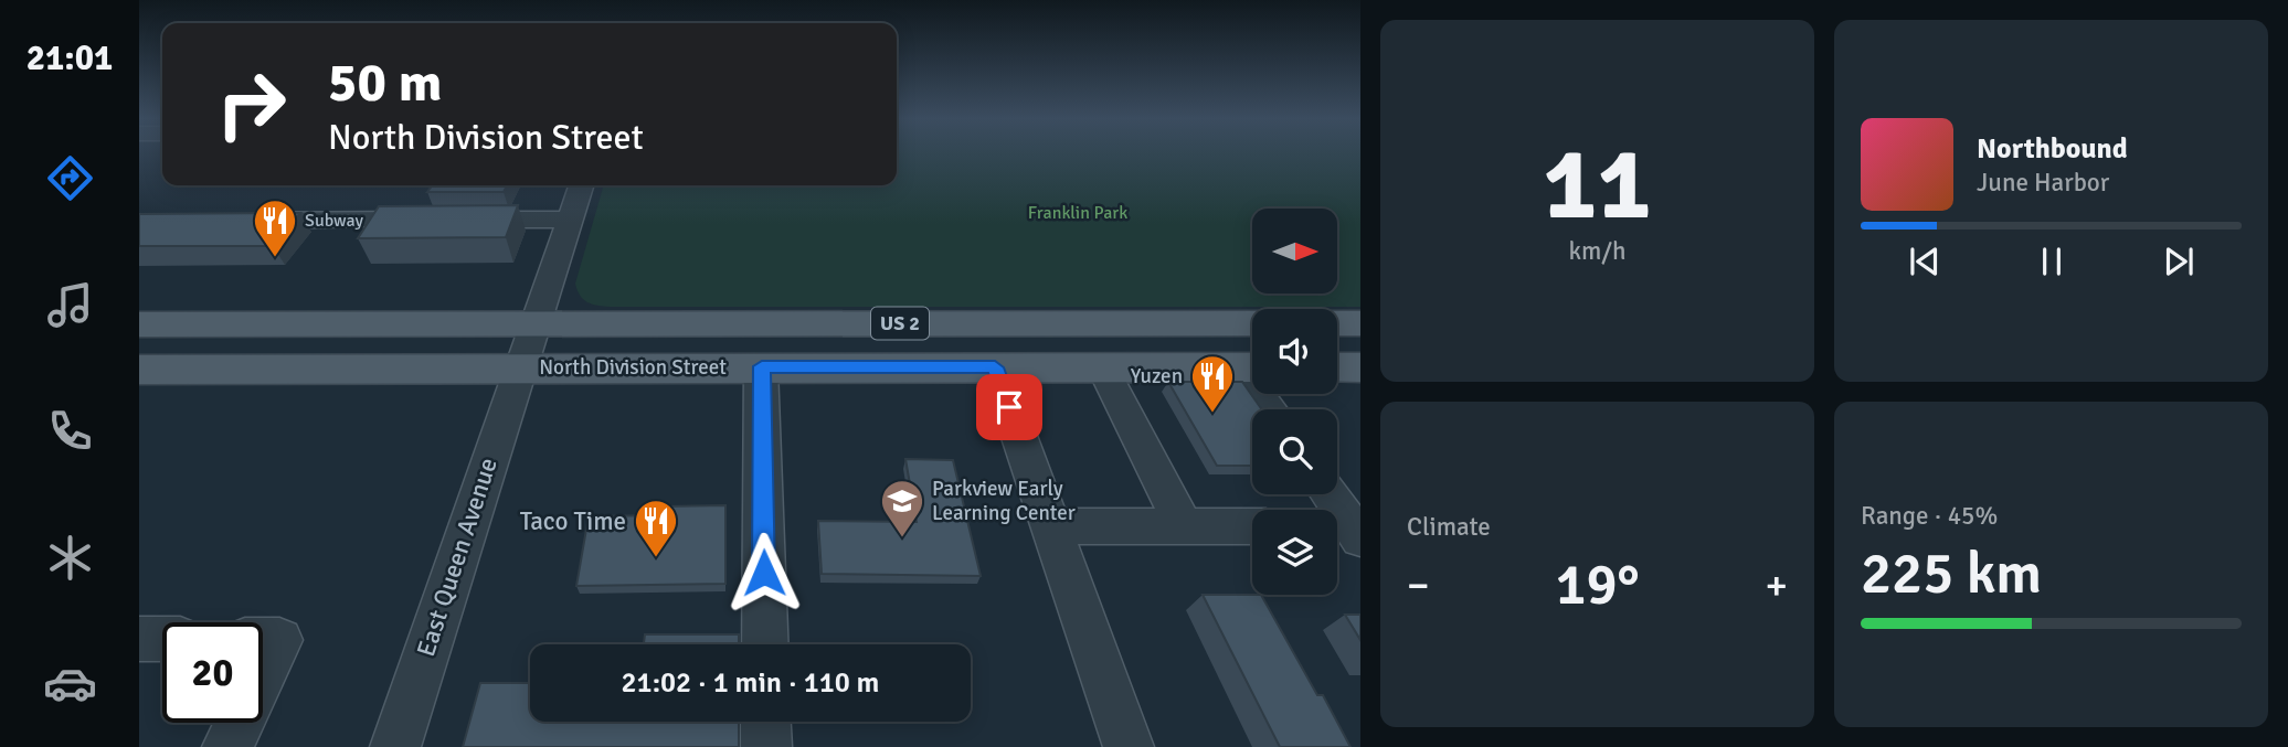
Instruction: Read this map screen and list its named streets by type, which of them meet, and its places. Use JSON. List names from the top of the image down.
{
  "streets": {
    "main road": ["US 2", "North Division Street"],
    "street": ["East Queen Avenue"]
  },
  "crossings": [
    ["North Division Street", "East Queen Avenue"]
  ],
  "parks": ["Franklin Park"],
  "places": {
    "restaurant": ["Subway", "Yuzen", "Taco Time"],
    "school or university": ["Parkview Early Learning Center"]
  },
  "north": "right",
  "page": {
    "tabs": "21:01",
    "tile": [
      ["11", "km/h"],
      "Climate",
      ["Range · 45%", "225 km"]
    ],
    "turn": ["50 m", "North Division Street"],
    "song": ["Northbound", "June Harbor"],
    "heat": ["−", "19°", "+"],
    "limit": "20",
    "trip": "21:02 · 1 min · 110 m"
  }
}
